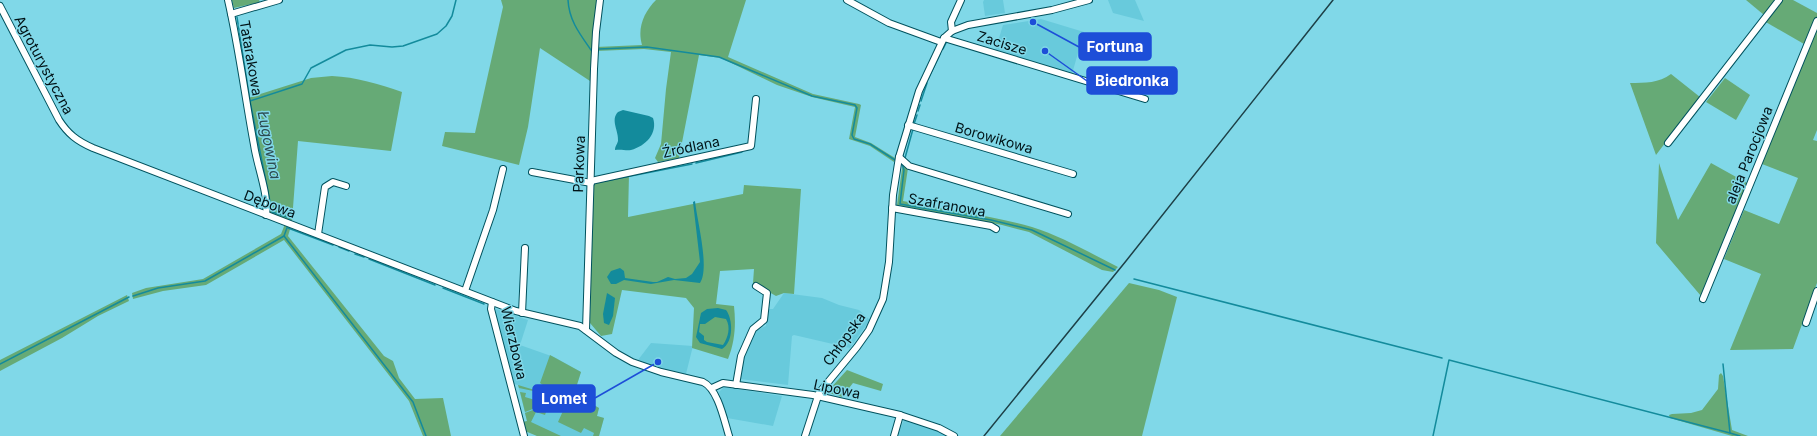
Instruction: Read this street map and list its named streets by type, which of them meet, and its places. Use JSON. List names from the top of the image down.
{
  "streets": {
    "street": [
      "Zacisze",
      "Tatarakowa",
      "Agroturystyczna",
      "Borowikowa",
      "Źródlana",
      "aleja Parocjowa",
      "Parkowa",
      "Dębowa",
      "Szafranowa",
      "Chłopska",
      "Wierzbowa",
      "Lipowa"
    ]
  },
  "crossings": [
    ["Zacisze", "Chłopska"],
    ["Tatarakowa", "Dębowa"],
    ["Agroturystyczna", "Dębowa"],
    ["Borowikowa", "Chłopska"],
    ["Źródlana", "Parkowa"],
    ["Parkowa", "Dębowa"],
    ["Dębowa", "Wierzbowa"],
    ["Dębowa", "Lipowa"],
    ["Szafranowa", "Chłopska"],
    ["Chłopska", "Lipowa"]
  ],
  "water": ["Ługowina"],
  "places": ["Fortuna", "Biedronka", "Lomet"]
}
